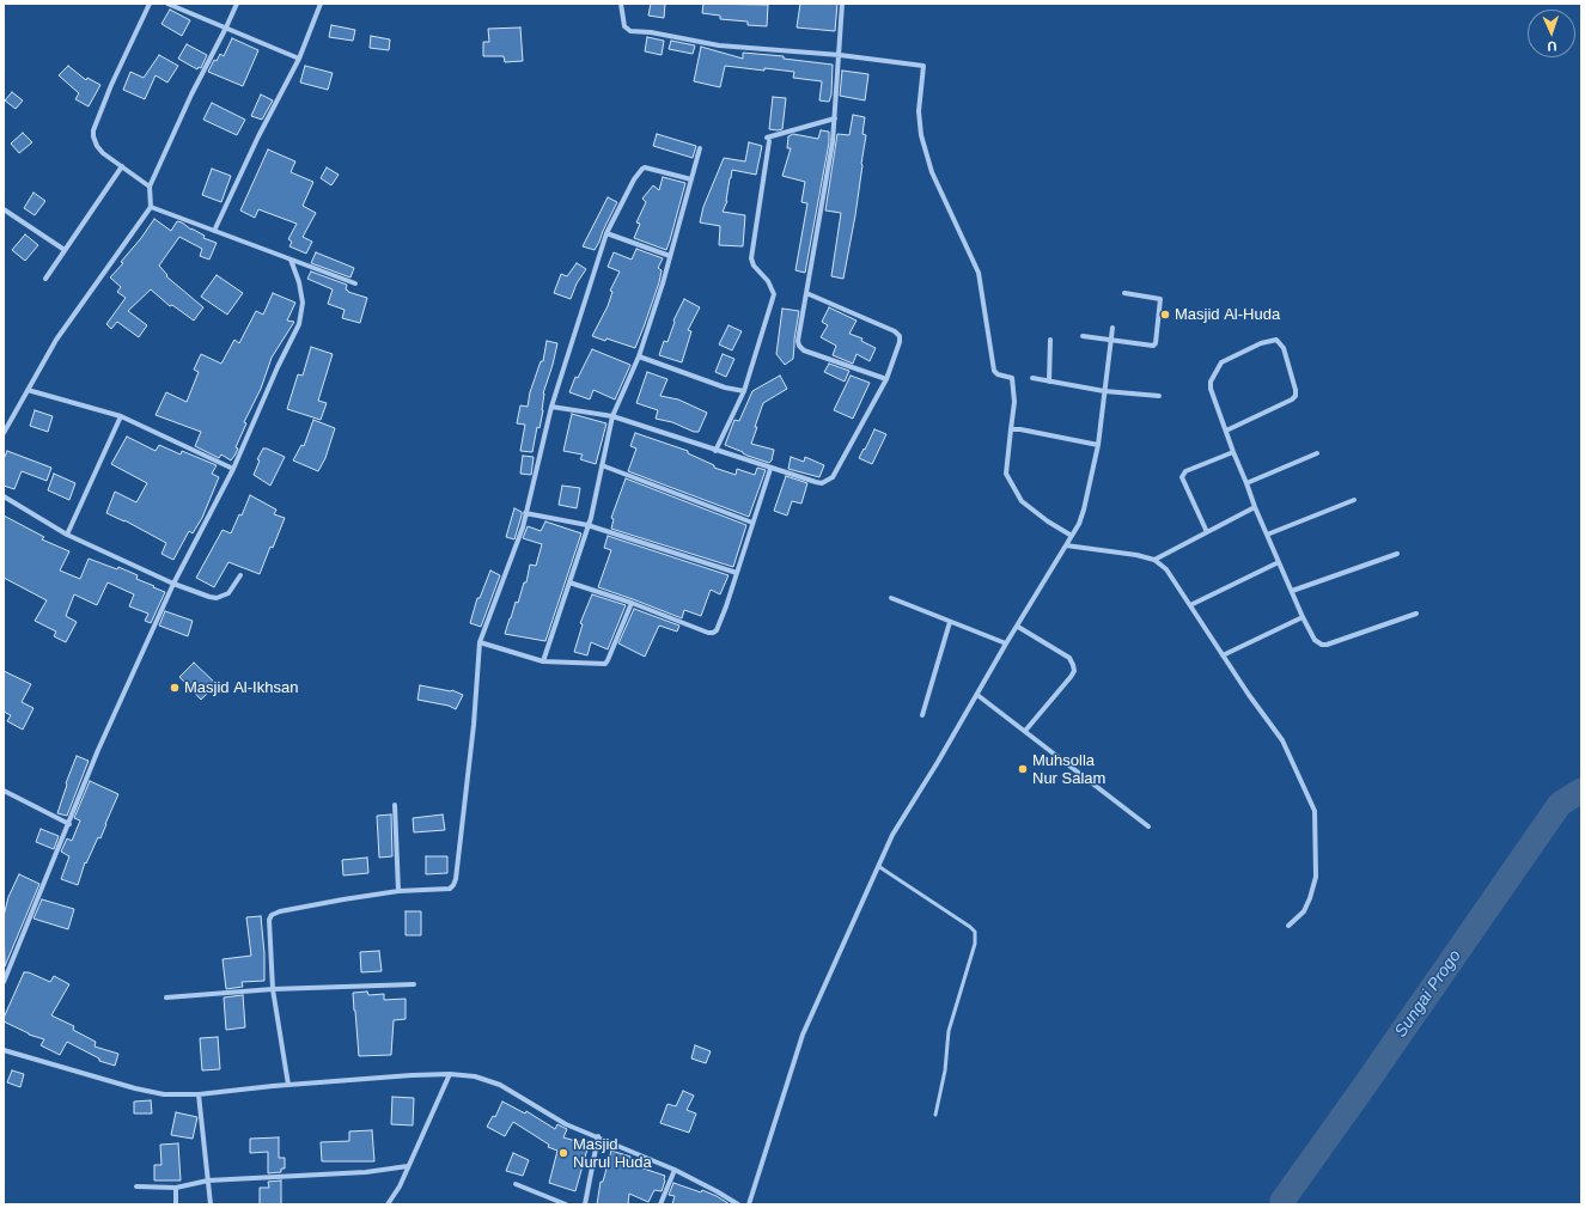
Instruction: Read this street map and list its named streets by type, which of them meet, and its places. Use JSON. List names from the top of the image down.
{
  "water": ["Sungai Progo"],
  "places": [
    "Masjid Al-Huda",
    "Masjid Al-Ikhsan",
    "Muhsolla Nur Salam",
    "Masjid Nurul Huda"
  ],
  "north": "bottom"
}
